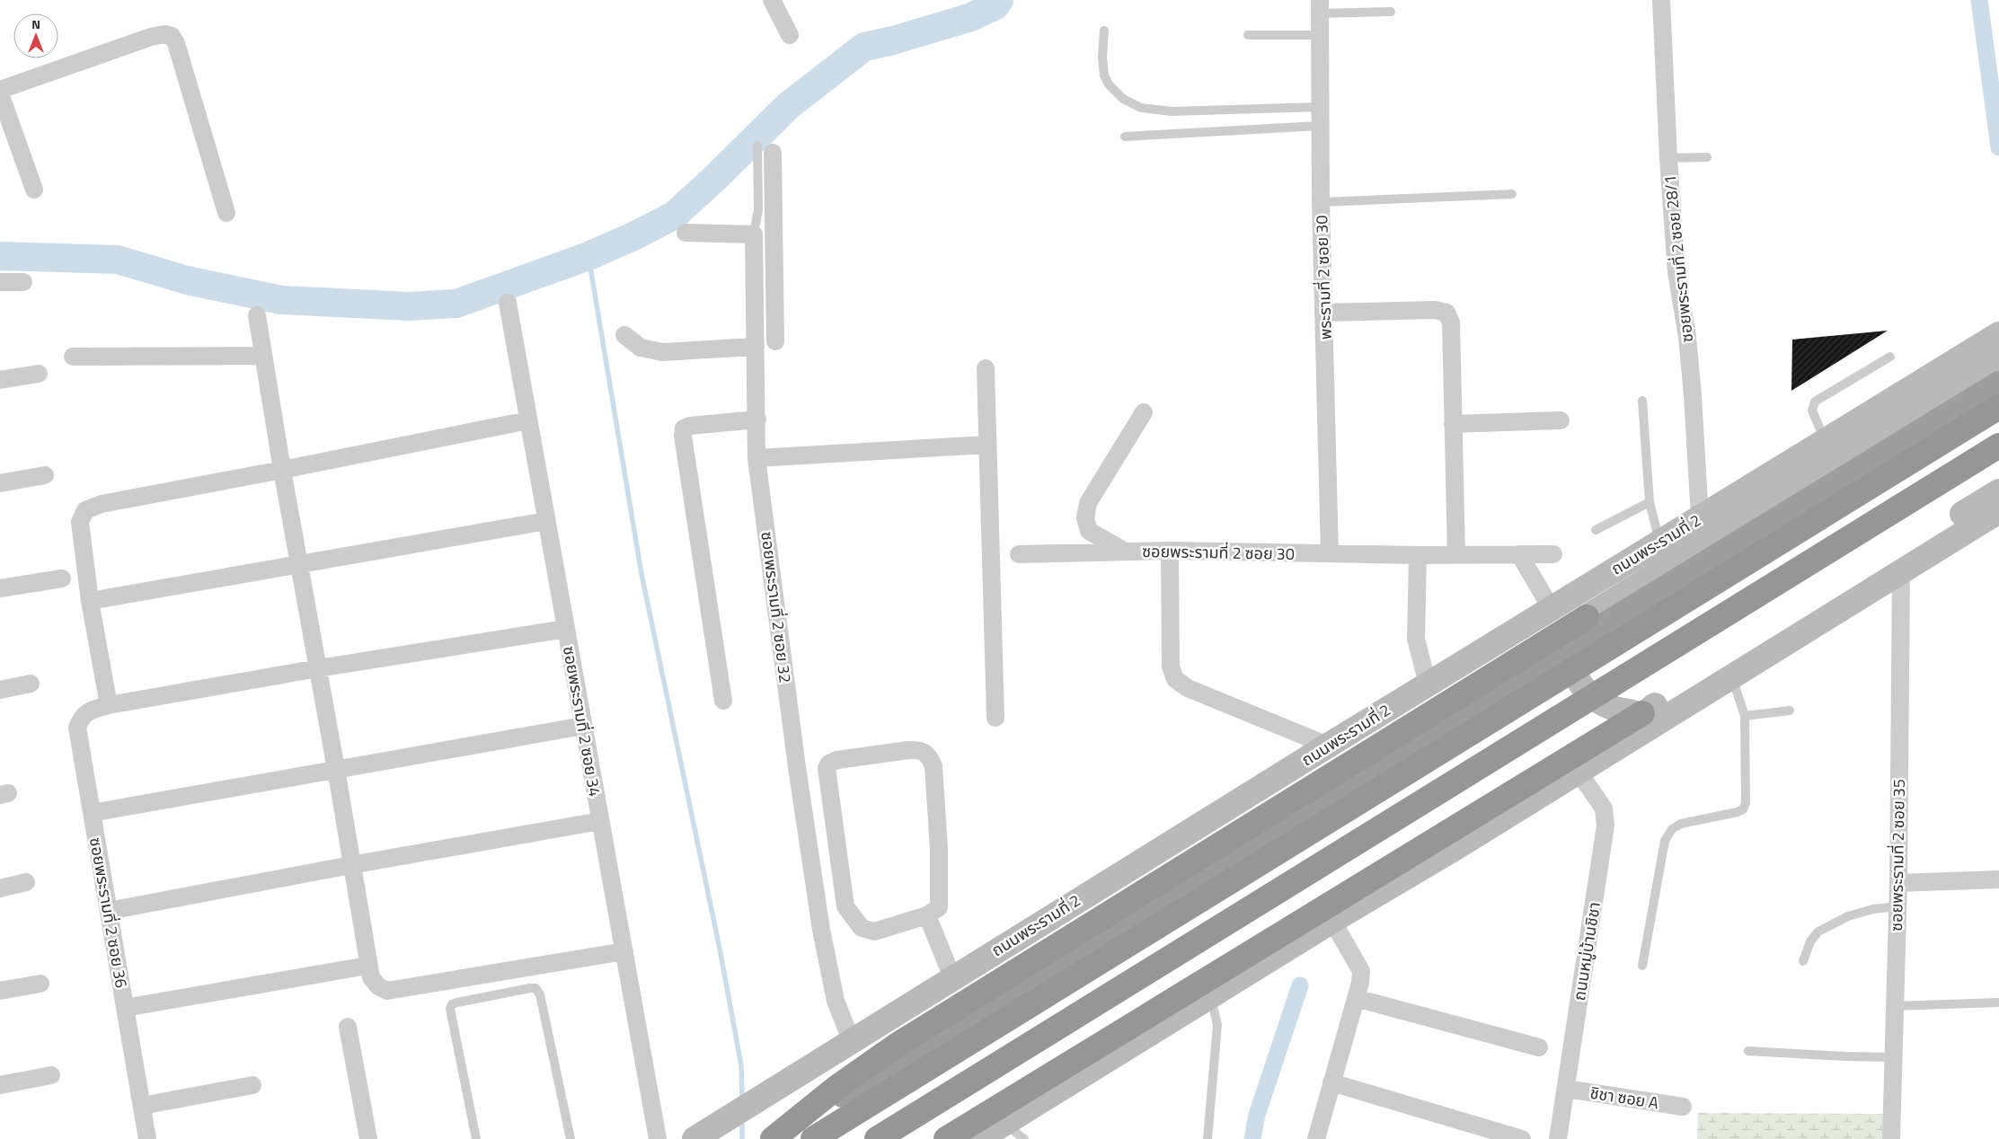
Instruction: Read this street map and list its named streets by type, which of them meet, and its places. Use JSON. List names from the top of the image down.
{
  "streets": {
    "main road": ["ถนนพระรามที่ 2"],
    "street": [
      "ซอยพระรามที่ 2 ซอย 28/1",
      "พระรามที่ 2 ซอย 30",
      "ซอยพระรามที่ 2 ซอย 30",
      "ซอยพระรามที่ 2 ซอย 32",
      "ซอยพระรามที่ 2 ซอย 34",
      "ซอยพระรามที่ 2 ซอย 35",
      "ซอยพระรามที่ 2 ซอย 36",
      "ถนนหมู่บ้านชิชา",
      "ชิชา ซอย A"
    ]
  },
  "crossings": [
    ["ซอยพระรามที่ 2 ซอย 28/1", "ถนนพระรามที่ 2"],
    ["พระรามที่ 2 ซอย 30", "ซอยพระรามที่ 2 ซอย 30"],
    ["ถนนพระรามที่ 2", "ซอยพระรามที่ 2 ซอย 32"],
    ["ซอยพระรามที่ 2 ซอย 34", "ซอยพระรามที่ 2 ซอย 36"],
    ["ถนนหมู่บ้านชิชา", "ชิชา ซอย A"]
  ],
  "north": "top"
}
